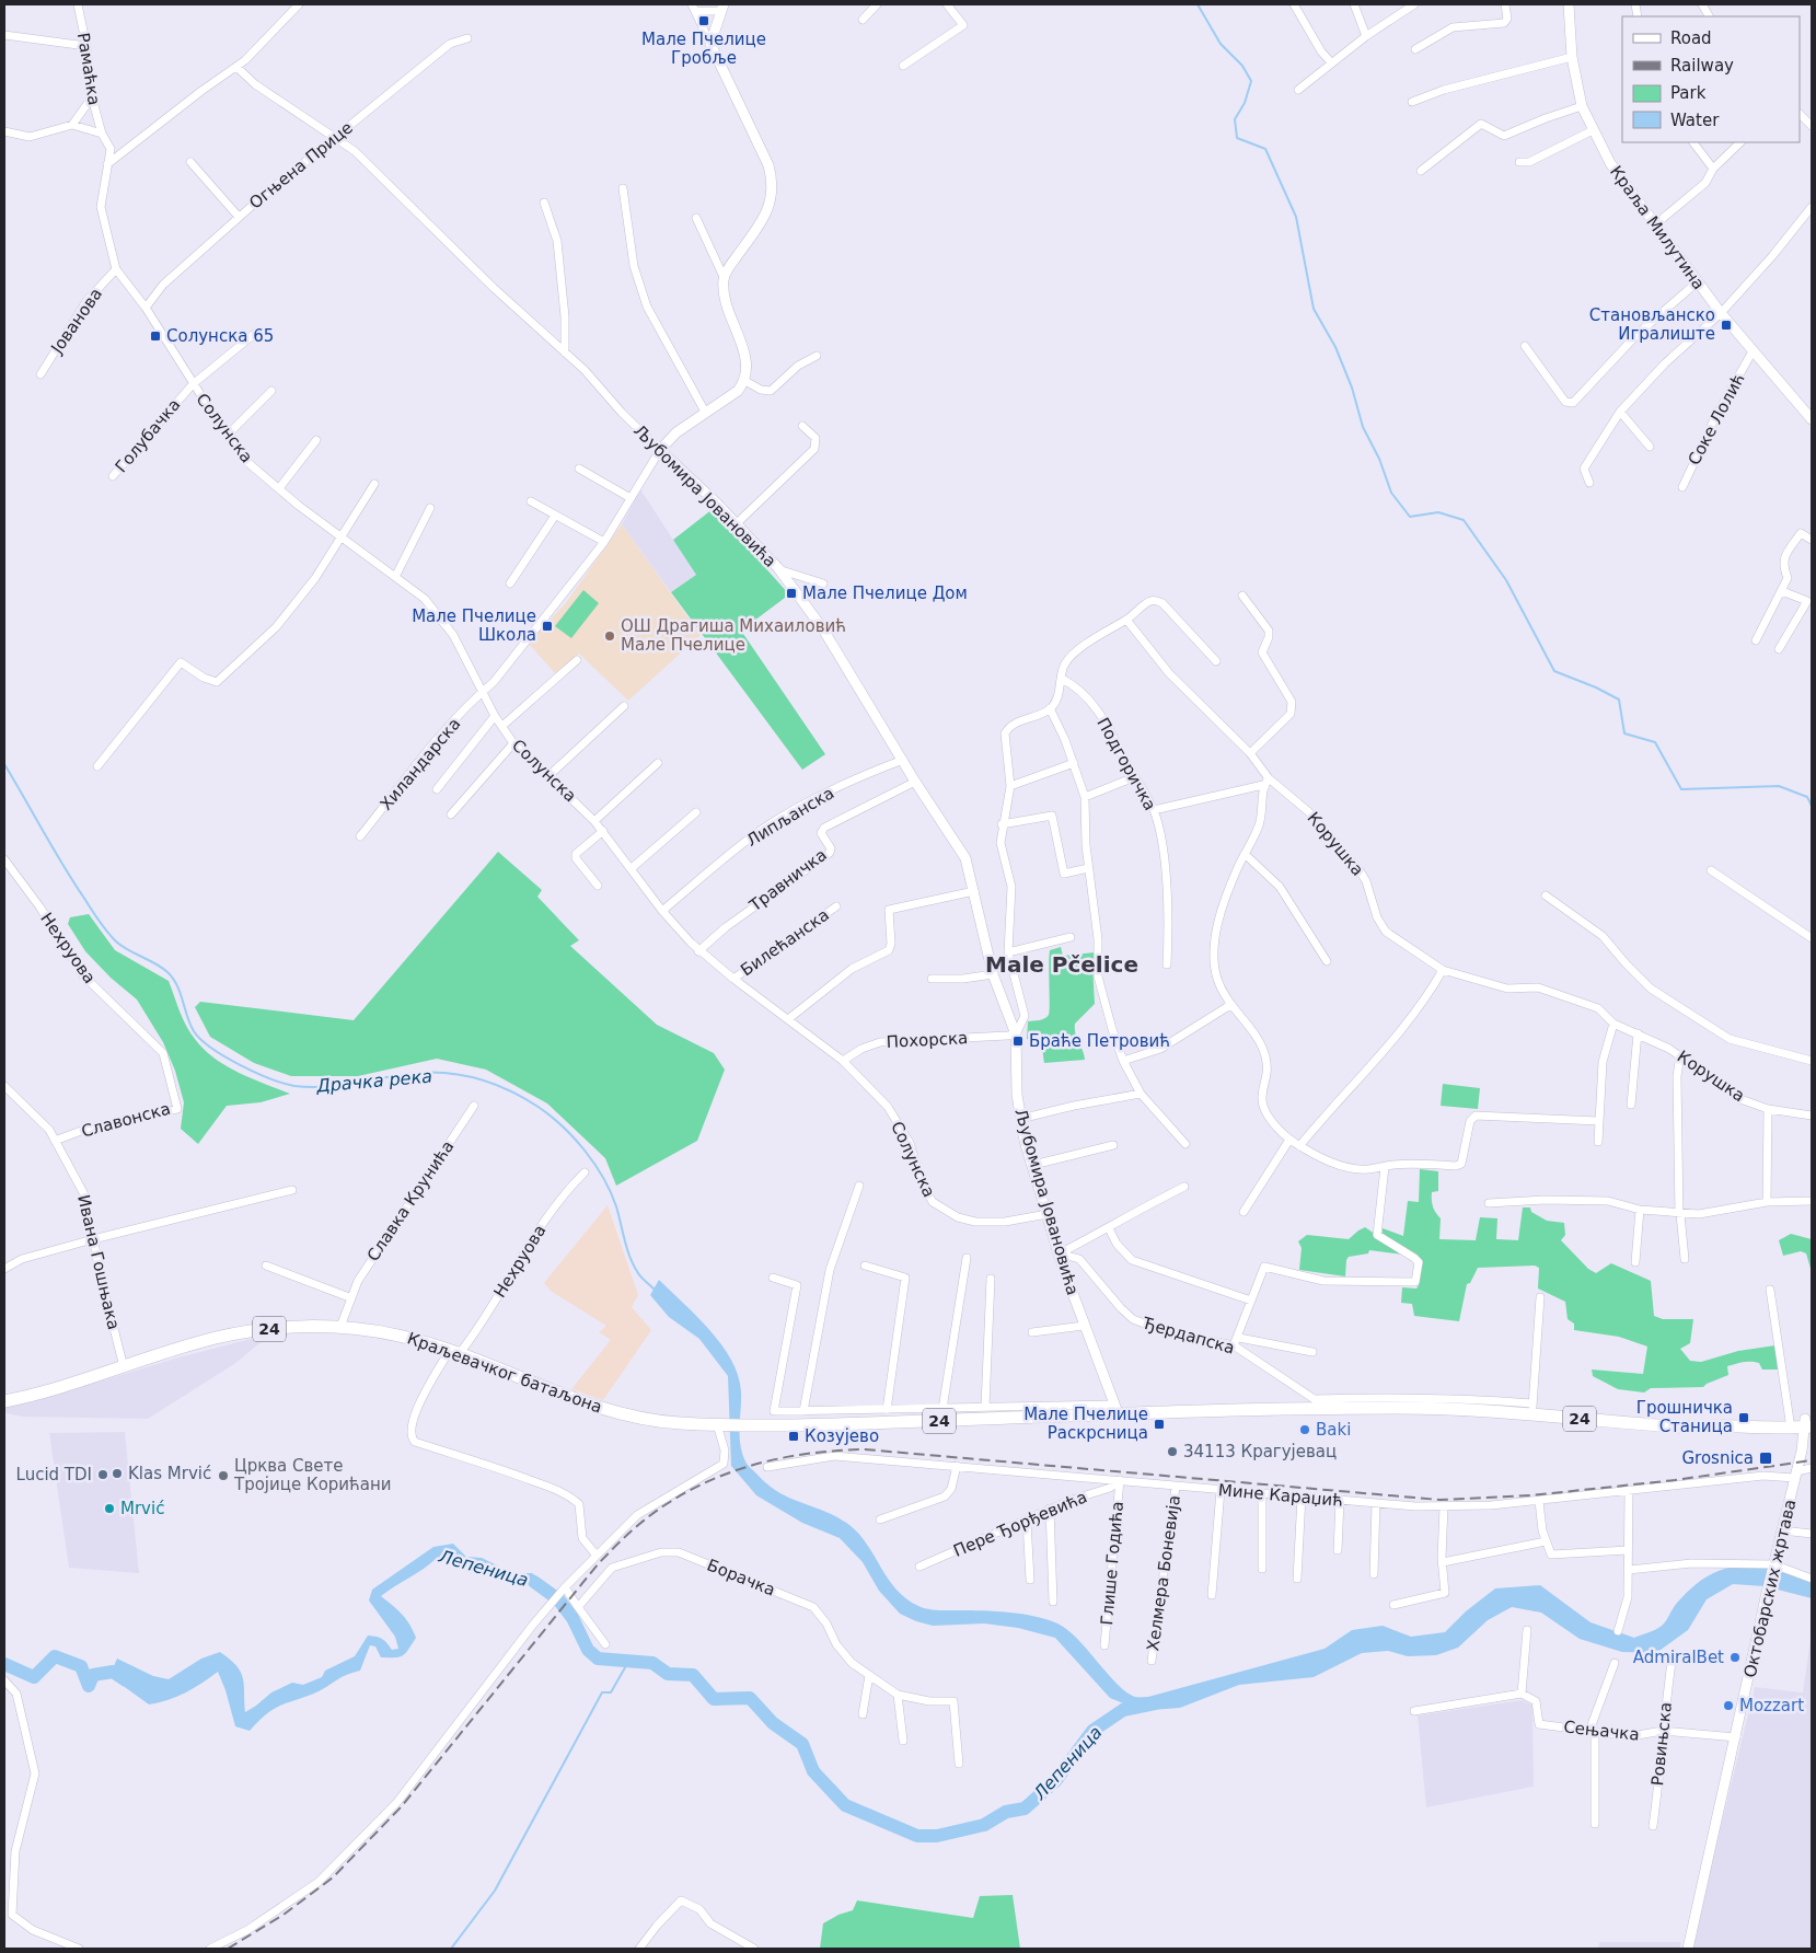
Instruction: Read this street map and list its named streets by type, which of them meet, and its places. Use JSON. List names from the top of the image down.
{
  "streets": {
    "main road": ["24", "Краљевачког батаљона"],
    "street": [
      "Рамаћка",
      "Огњена Прице",
      "Краља Милутина",
      "Јованова",
      "Соке Лолић",
      "Солунска",
      "Голубачка",
      "Љубомира Јовановића",
      "Хиландарска",
      "Подгоричка",
      "Липљанска",
      "Корушка",
      "Травничка",
      "Билећанска",
      "Нехруова",
      "Похорска",
      "Славонска",
      "Славка Крунића",
      "Ивана Гошњака",
      "Ђердапска",
      "Мине Караџић",
      "Пере Ђорђевића",
      "Глише Годића",
      "Хелмера Боневија",
      "Борачка",
      "Октобарских жртава",
      "Сењачка",
      "Ровињска"
    ]
  },
  "crossings": [
    ["Рамаћка", "Солунска"],
    ["Огњена Прице", "Солунска"],
    ["Огњена Прице", "Љубомира Јовановића"],
    ["Краља Милутина", "Соке Лолић"],
    ["Јованова", "Солунска"],
    ["Солунска", "Голубачка"],
    ["Солунска", "Љубомира Јовановића"],
    ["Солунска", "Хиландарска"],
    ["Солунска", "Липљанска"],
    ["Солунска", "Травничка"],
    ["Солунска", "Билећанска"],
    ["Солунска", "Похорска"],
    ["Љубомира Јовановића", "Хиландарска"],
    ["Љубомира Јовановића", "Липљанска"],
    ["Љубомира Јовановића", "Травничка"],
    ["Љубомира Јовановића", "Похорска"],
    ["Љубомира Јовановића", "24"],
    ["Љубомира Јовановића", "Ђердапска"],
    ["Нехруова", "Славонска"],
    ["Нехруова", "Краљевачког батаљона"],
    ["Славонска", "Ивана Гошњака"],
    ["Славка Крунића", "Краљевачког батаљона"],
    ["Ивана Гошњака", "Краљевачког батаљона"],
    ["24", "Ђердапска"],
    ["24", "Краљевачког батаљона"],
    ["24", "Октобарских жртава"],
    ["Мине Караџић", "Пере Ђорђевића"],
    ["Мине Караџић", "Глише Годића"],
    ["Мине Караџић", "Хелмера Боневија"],
    ["Мине Караџић", "Октобарских жртава"],
    ["Пере Ђорђевића", "Глише Годића"],
    ["Октобарских жртава", "Сењачка"],
    ["Сењачка", "Ровињска"]
  ],
  "districts": ["Male Pčelice"],
  "water": ["Драчка река", "Лепеница"],
  "places": {
    "transit": [
      "Мале Пчелице Гробље",
      "Становљанско Игралиште",
      "Солунска 65",
      "Мале Пчелице Дом",
      "Мале Пчелице Школа",
      "Браће Петровић",
      "Грошничка Станица",
      "Мале Пчелице Раскрсница",
      "Козујево",
      "Grosnica"
    ],
    "other": [
      "ОШ Драгиша Михаиловић Мале Пчелице",
      "Baki",
      "34113 Крагујевац",
      "Klas Mrvić",
      "Lucid TDI",
      "Црква Свете Тројице Корићани",
      "Mrvić",
      "AdmiralBet",
      "Mozzart"
    ]
  },
  "legend": [
    "Road",
    "Railway",
    "Park",
    "Water"
  ]
}
